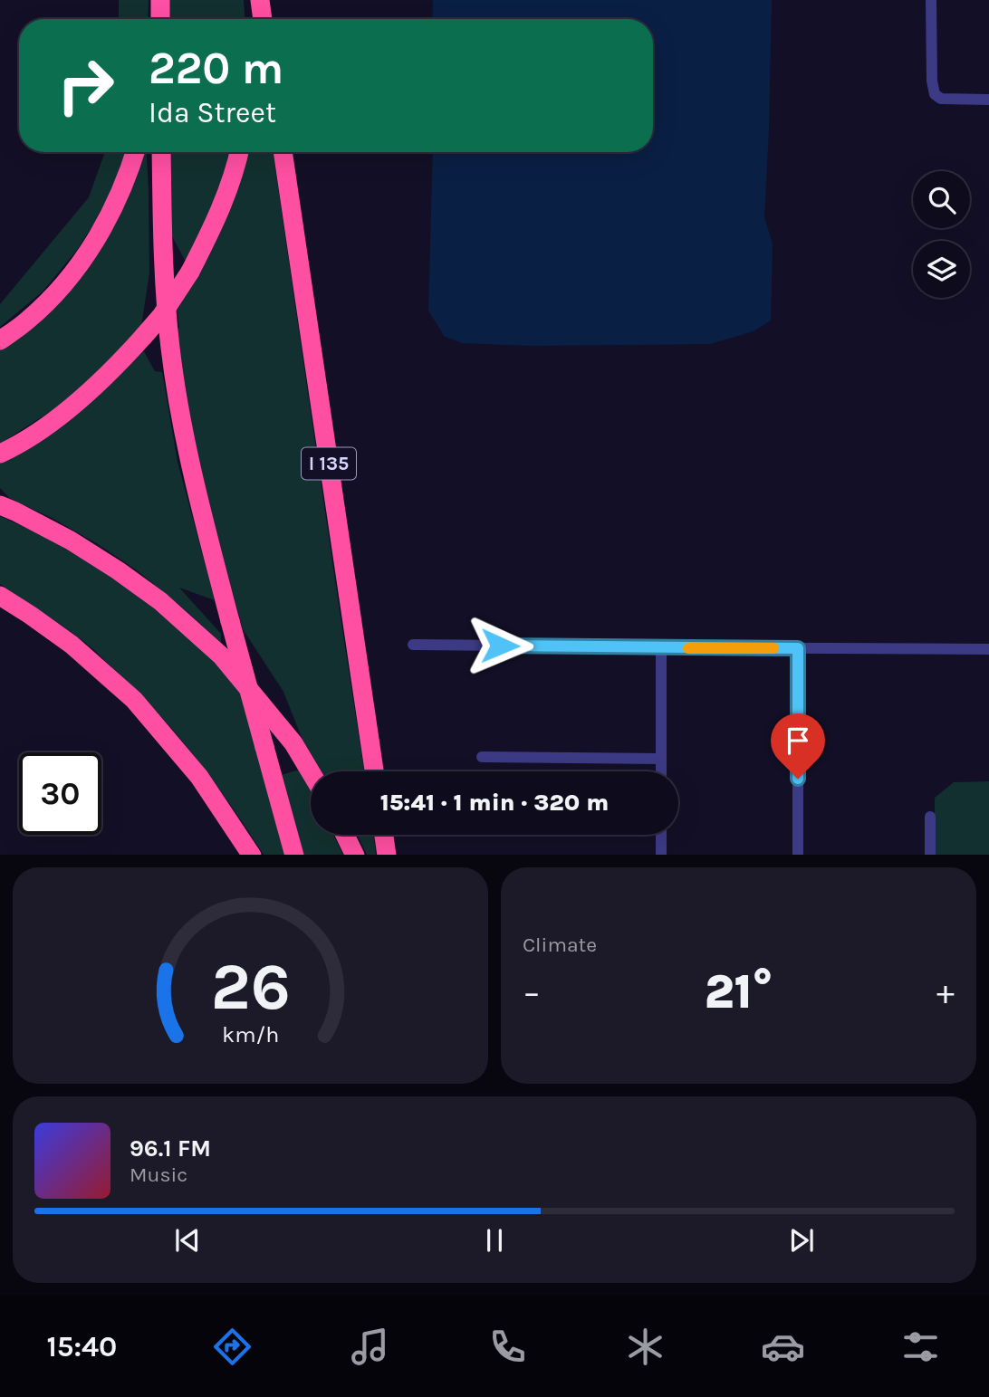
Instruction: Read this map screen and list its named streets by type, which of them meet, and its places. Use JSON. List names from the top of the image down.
{
  "streets": {
    "highway": ["I 135"]
  },
  "page": {
    "turn": ["220 m", "Ida Street"],
    "limit": "30",
    "trip": "15:41 · 1 min · 320 m",
    "tile": "Climate",
    "heat": ["−", "21°", "+"],
    "song": ["96.1 FM", "Music"],
    "tabs": "15:40",
    "gauge": ["26", "km/h"]
  }
}
